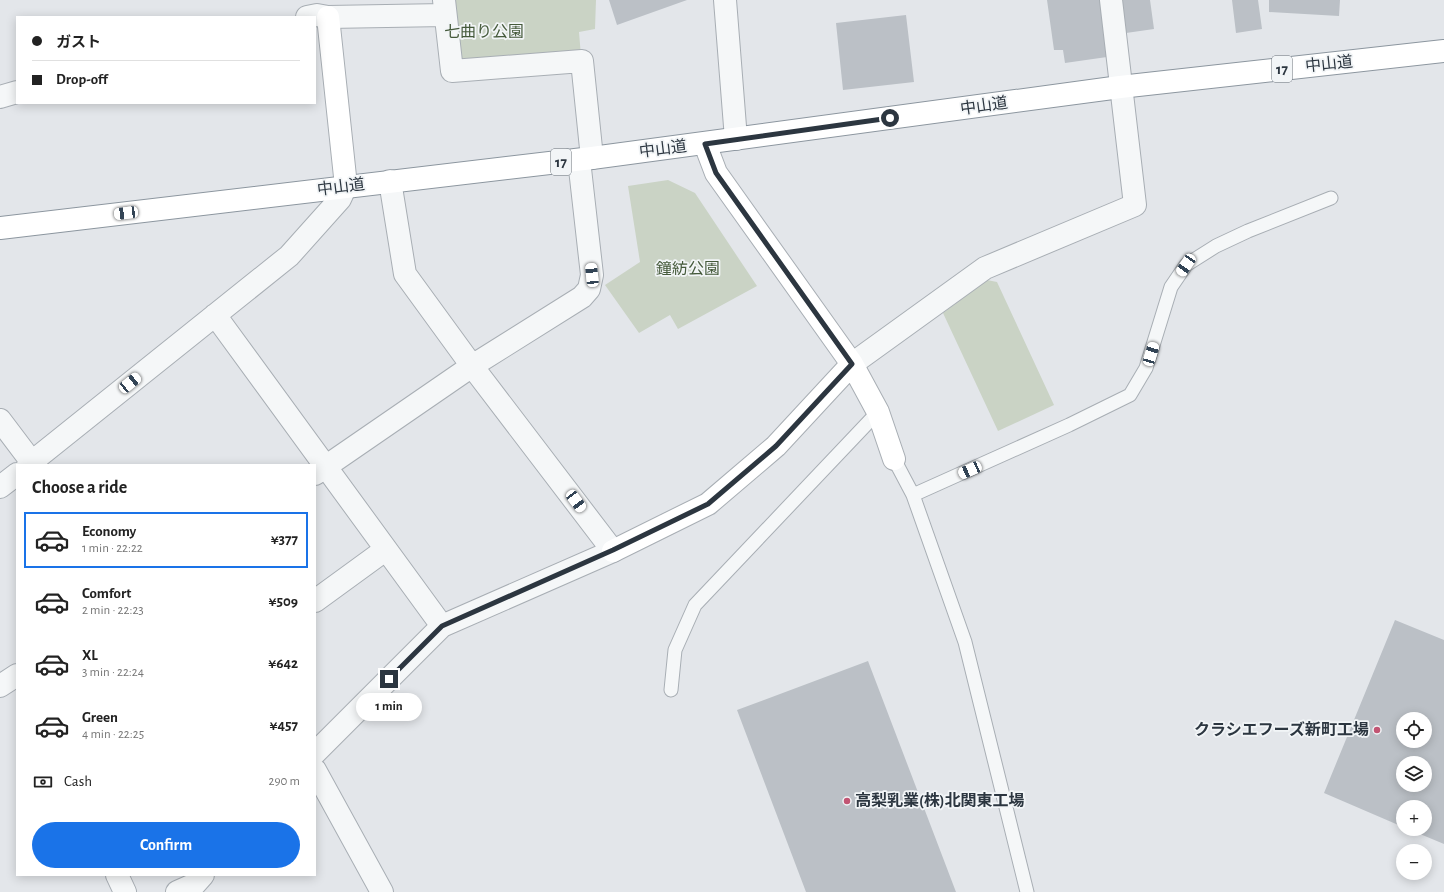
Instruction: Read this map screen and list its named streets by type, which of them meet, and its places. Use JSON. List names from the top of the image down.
{
  "streets": {
    "main road": ["中山道", "17"]
  },
  "parks": ["七曲り公園", "鐘紡公園"],
  "places": ["クラシエフーズ新町工場", "高梨乳業(株)北関東工場"],
  "page": {
    "banner": ["ガスト", "Drop-off"],
    "heading": "Choose a ride",
    "list": [
      {
        "name": "Economy",
        "note": "1 min · 22:22",
        "value": "¥377"
      },
      {
        "name": "Comfort",
        "note": "2 min · 22:23",
        "value": "¥509"
      },
      {
        "name": "XL",
        "note": "3 min · 22:24",
        "value": "¥642"
      },
      {
        "name": "Green",
        "note": "4 min · 22:25",
        "value": "¥457"
      }
    ],
    "bubble": "1 min",
    "map_buttons": ["+", "−"],
    "pay": ["Cash", "290 m"],
    "buttons": "Confirm"
  }
}
